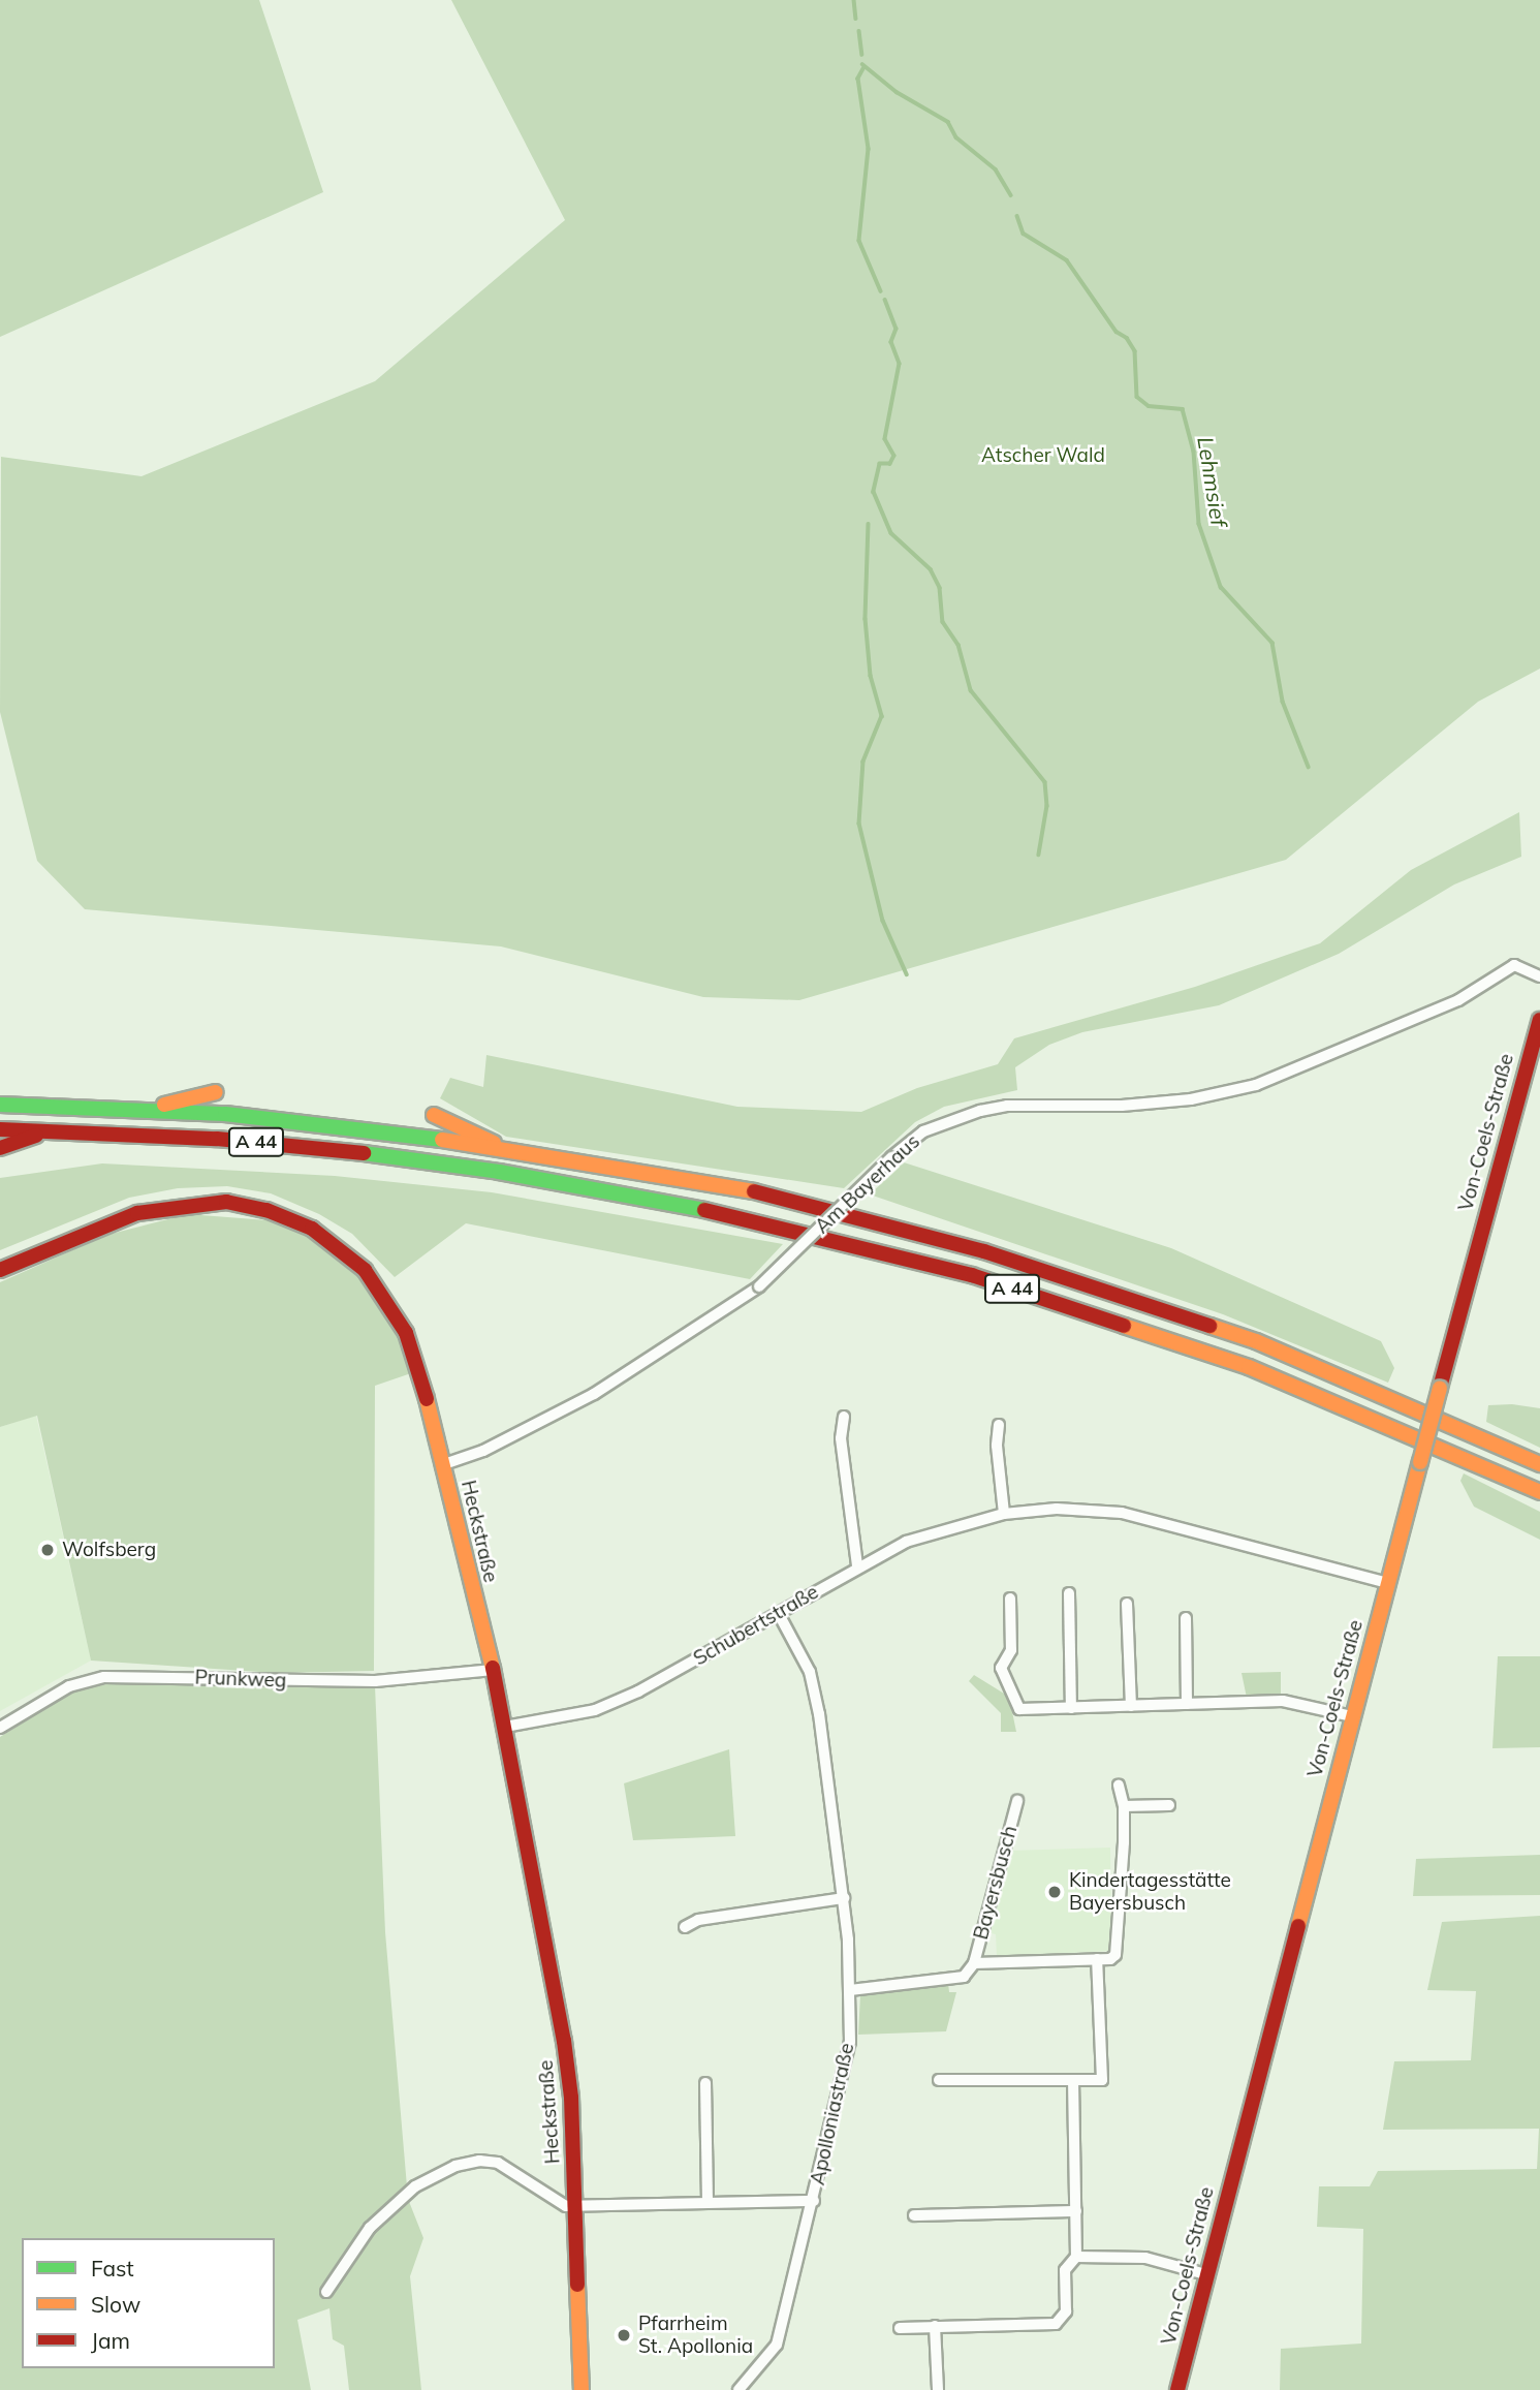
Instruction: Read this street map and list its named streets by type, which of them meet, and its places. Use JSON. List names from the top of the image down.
{
  "streets": {
    "main road": ["Von-Coels-Straße", "A 44", "Heckstraße"],
    "street": [
      "Am Bayerhaus",
      "Schubertstraße",
      "Prunkweg",
      "Bayersbusch",
      "Apolloniastraße"
    ]
  },
  "crossings": [
    ["Von-Coels-Straße", "Schubertstraße"],
    ["Am Bayerhaus", "Heckstraße"],
    ["Heckstraße", "Schubertstraße"],
    ["Heckstraße", "Prunkweg"],
    ["Heckstraße", "Apolloniastraße"],
    ["Schubertstraße", "Apolloniastraße"]
  ],
  "water": ["Lehmsief"],
  "parks": ["Atscher Wald"],
  "places": ["Wolfsberg", "Kindertagesstätte Bayersbusch", "Pfarrheim St. Apollonia"],
  "legend": ["Fast", "Slow", "Jam"]
}
